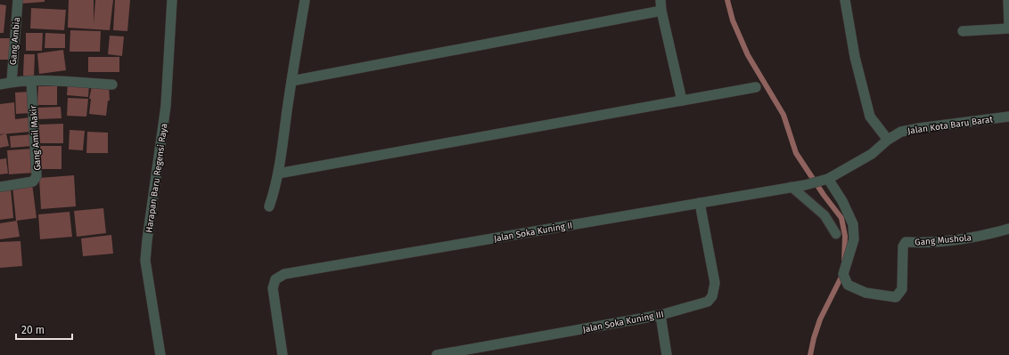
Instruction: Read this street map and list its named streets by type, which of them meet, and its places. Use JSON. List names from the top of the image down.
{
  "streets": {
    "street": [
      "Gang Ambia",
      "Jalan Kota Baru Barat",
      "Gang Amil Makir",
      "Harapan Baru Regensi Raya",
      "Jalan Soka Kuning II",
      "Gang Mushola",
      "Jalan Soka Kuning III"
    ]
  },
  "crossings": [
    ["Jalan Kota Baru Barat", "Jalan Soka Kuning II"],
    ["Jalan Kota Baru Barat", "Gang Mushola"],
    ["Jalan Soka Kuning II", "Jalan Soka Kuning III"]
  ],
  "scale_bar": "20 m"
}
